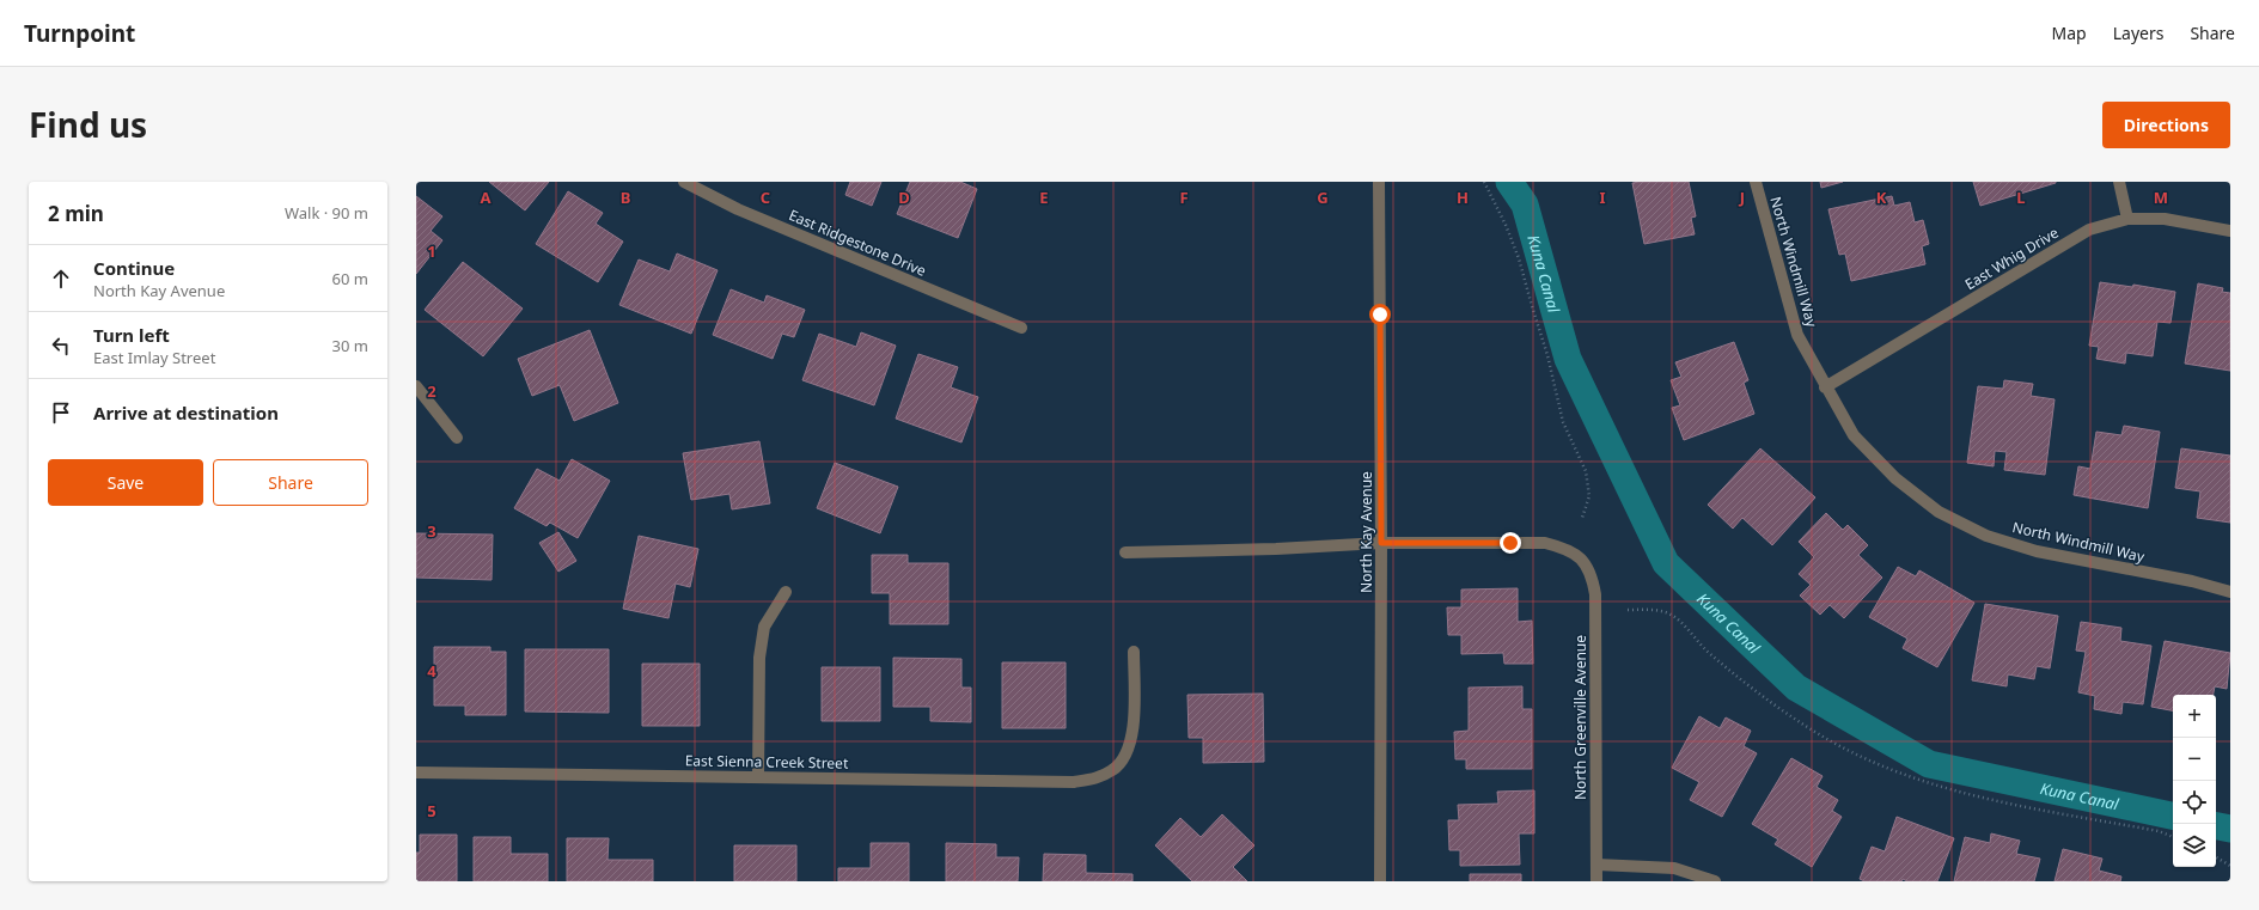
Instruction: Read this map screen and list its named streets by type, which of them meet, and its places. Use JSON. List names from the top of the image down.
{
  "streets": {
    "street": [
      "East Ridgestone Drive",
      "East Whig Drive",
      "North Windmill Way",
      "North Kay Avenue",
      "North Greenville Avenue",
      "East Sienna Creek Street"
    ]
  },
  "crossings": [
    ["East Whig Drive", "North Windmill Way"],
    ["North Kay Avenue", "North Greenville Avenue"]
  ],
  "water": ["Kuna Canal"],
  "page": {
    "header": "Turnpoint",
    "nav": ["Map", "Layers", "Share"],
    "title": "Find us",
    "buttons": [
      "Directions",
      ["Save", "Share"]
    ],
    "heading": ["2 min", "Walk · 90 m"],
    "list": [
      ["Continue", "North Kay Avenue", "60 m"],
      ["Turn left", "East Imlay Street", "30 m"],
      "Arrive at destination"
    ],
    "map_buttons": ["+", "−"]
  },
  "grid": {
    "columns": [
      "A",
      "B",
      "C",
      "D",
      "E",
      "F",
      "G",
      "H",
      "I",
      "J",
      "K",
      "L",
      "M"
    ],
    "rows": [
      "1",
      "2",
      "3",
      "4",
      "5"
    ]
  }
}
